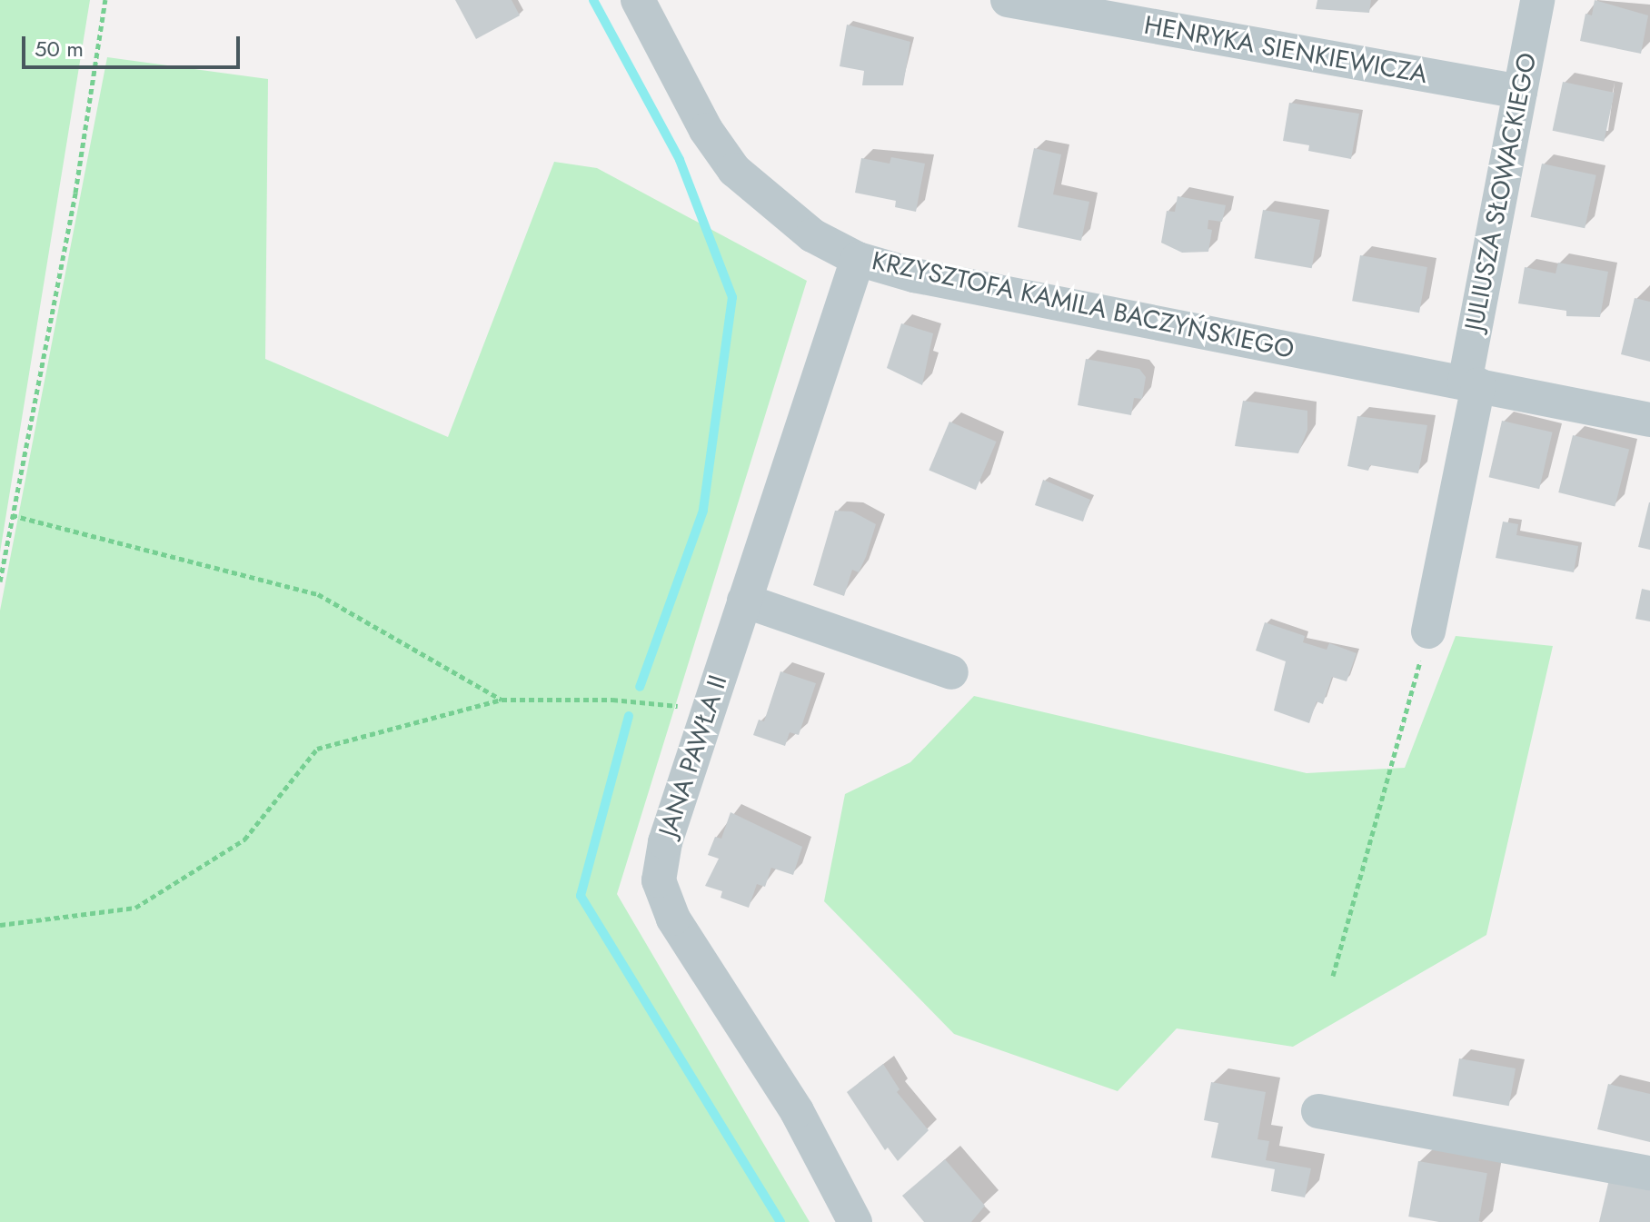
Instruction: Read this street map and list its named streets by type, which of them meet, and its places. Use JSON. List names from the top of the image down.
{
  "streets": {
    "street": [
      "HENRYKA SIENKIEWICZA",
      "JULIUSZA SŁOWACKIEGO",
      "KRZYSZTOFA KAMILA BACZYŃSKIEGO",
      "JANA PAWŁA II"
    ]
  },
  "crossings": [
    ["HENRYKA SIENKIEWICZA", "JULIUSZA SŁOWACKIEGO"],
    ["JULIUSZA SŁOWACKIEGO", "KRZYSZTOFA KAMILA BACZYŃSKIEGO"],
    ["KRZYSZTOFA KAMILA BACZYŃSKIEGO", "JANA PAWŁA II"]
  ],
  "scale_bar": "50 m"
}
